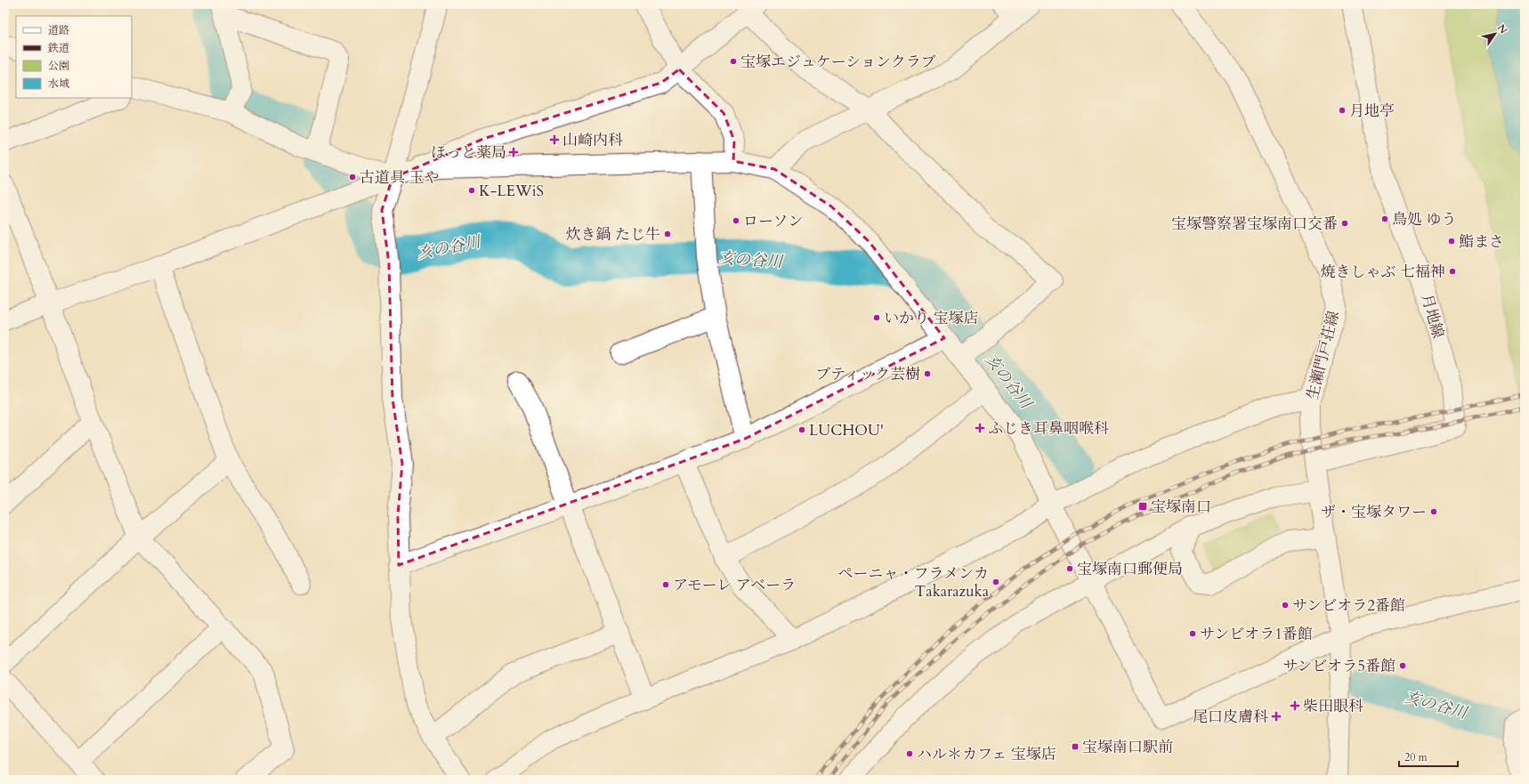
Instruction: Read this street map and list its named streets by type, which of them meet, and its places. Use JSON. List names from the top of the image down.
{
  "streets": {
    "street": ["月地線", "生瀬門戸荘線"]
  },
  "crossings": [
    ["月地線", "生瀬門戸荘線"]
  ],
  "water": ["亥の谷川"],
  "places": {
    "other": [
      "宝塚エジュケーションクラブ",
      "月地亭",
      "古道具 玉や",
      "K-LEWiS",
      "鳥処 ゆう",
      "ローソン",
      "宝塚警察署宝塚南口交番",
      "炊き鍋 たじ牛",
      "鮨まさ",
      "焼きしゃぶ 七福神",
      "いかり 宝塚店",
      "ブティック芸樹",
      "LUCHOU'",
      "ザ・宝塚タワー",
      "宝塚南口郵便局",
      "ペーニャ・フラメンカ Takarazuka",
      "アモーレ アベーラ",
      "サンビオラ2番館",
      "サンビオラ1番館",
      "サンビオラ5番館",
      "ハル＊カフェ 宝塚店"
    ],
    "health": [
      "山崎内科",
      "ほっと薬局",
      "ふじき耳鼻咽喉科",
      "柴田眼科",
      "尾口皮膚科"
    ],
    "transit": ["宝塚南口", "宝塚南口駅前"]
  },
  "legend": [
    "道路",
    "鉄道",
    "公園",
    "水域"
  ],
  "scale_bar": "20 m",
  "north": "top right"
}
